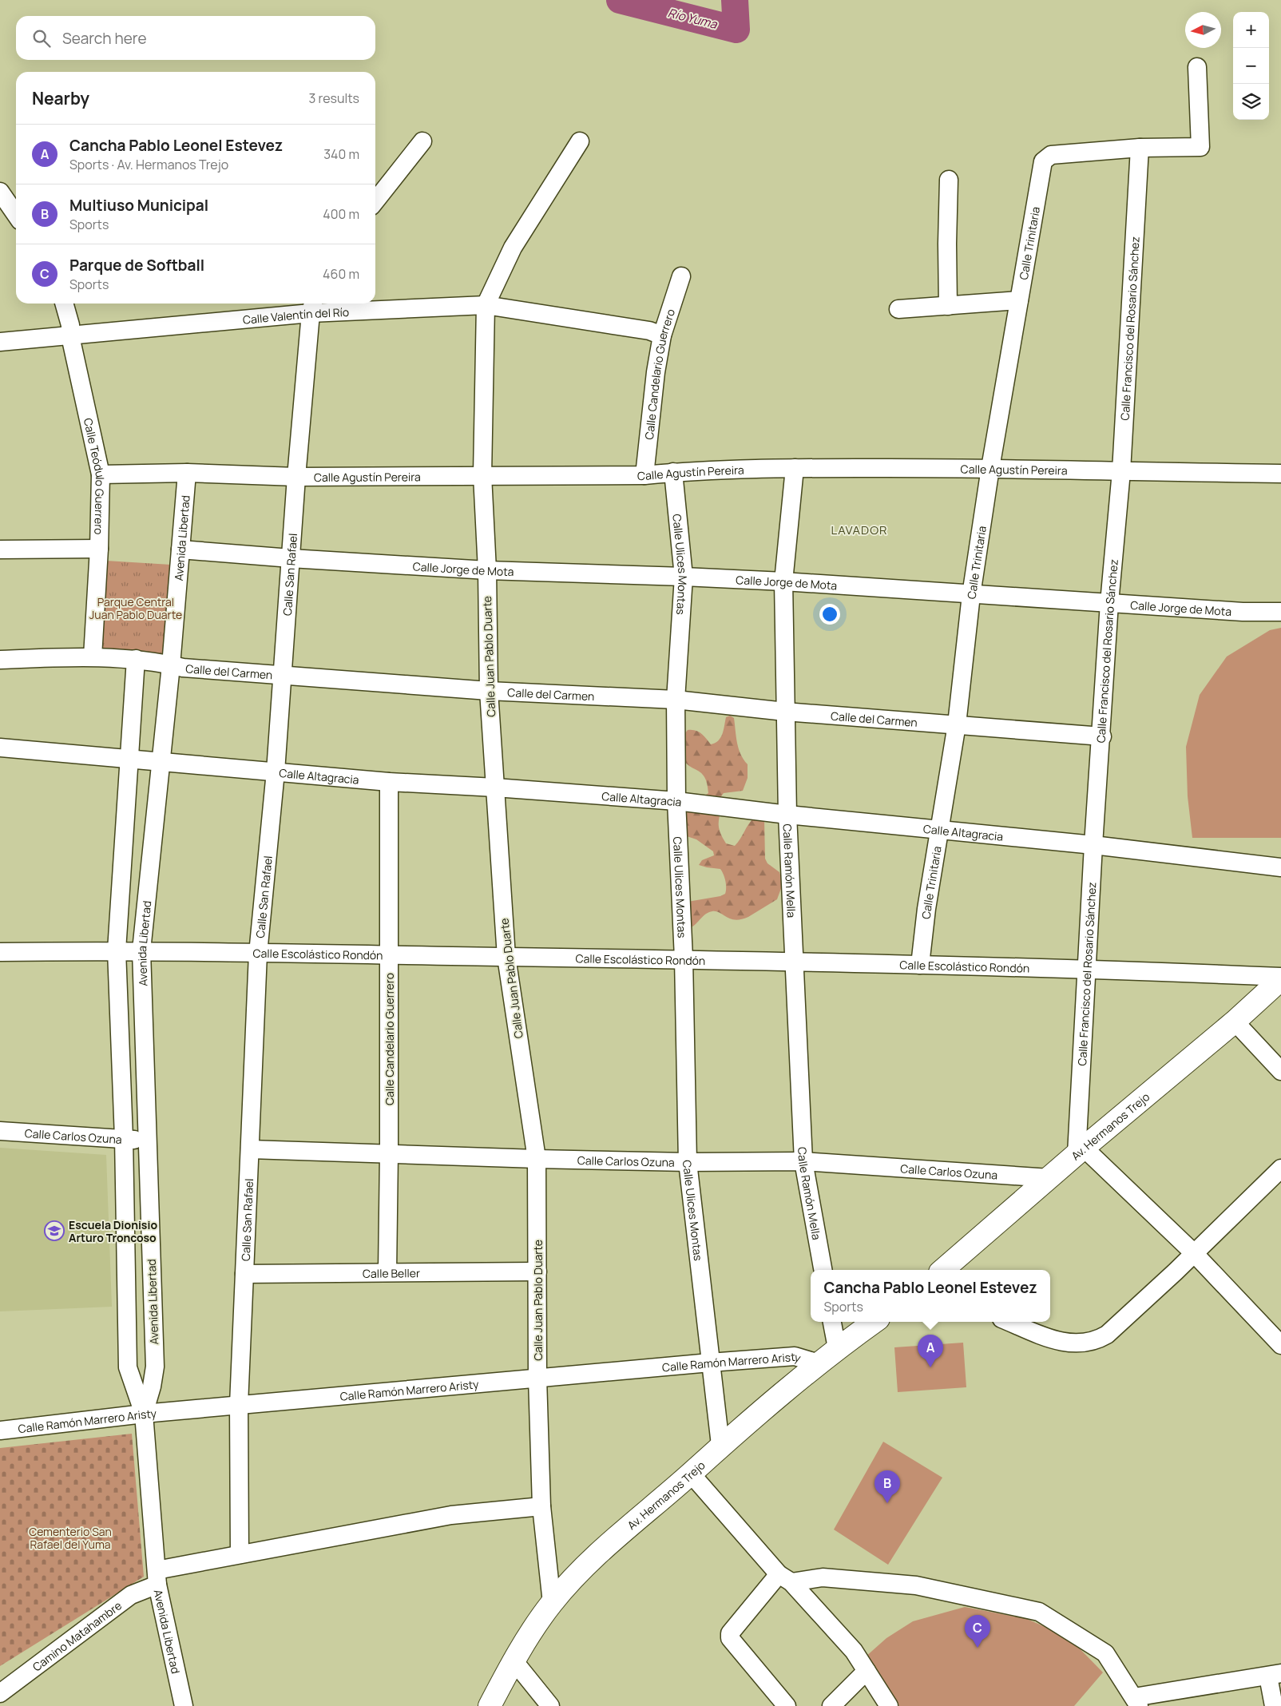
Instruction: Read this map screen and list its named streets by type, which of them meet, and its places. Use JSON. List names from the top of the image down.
{
  "streets": {
    "main road": ["Av. Hermanos Trejo"],
    "street": [
      "Calle Trinitaria",
      "Calle Valentín del Río",
      "Calle Francisco del Rosario Sánchez",
      "Calle Candelario Guerrero",
      "Calle Agustín Pereira",
      "Calle Teódulo Guerrero",
      "Avenida Libertad",
      "Calle Ulices Montas",
      "Calle Jorge de Mota",
      "Calle San Rafael",
      "Calle Juan Pablo Duarte",
      "Calle del Carmen",
      "Calle Altagracia",
      "Calle Ramón Mella",
      "Calle Escolástico Rondón",
      "Calle Carlos Ozuna",
      "Calle Beller",
      "Calle Ramón Marrero Aristy",
      "Camino Matahambre"
    ]
  },
  "crossings": [
    ["Calle Trinitaria", "Calle Francisco del Rosario Sánchez"],
    ["Calle Trinitaria", "Calle Agustín Pereira"],
    ["Calle Trinitaria", "Calle Jorge de Mota"],
    ["Calle Trinitaria", "Calle del Carmen"],
    ["Calle Trinitaria", "Calle Altagracia"],
    ["Calle Trinitaria", "Calle Escolástico Rondón"],
    ["Calle Valentín del Río", "Calle Candelario Guerrero"],
    ["Calle Valentín del Río", "Calle Teódulo Guerrero"],
    ["Calle Valentín del Río", "Calle San Rafael"],
    ["Calle Valentín del Río", "Calle Juan Pablo Duarte"],
    ["Calle Francisco del Rosario Sánchez", "Calle Agustín Pereira"],
    ["Calle Francisco del Rosario Sánchez", "Calle Jorge de Mota"],
    ["Calle Francisco del Rosario Sánchez", "Calle del Carmen"],
    ["Calle Francisco del Rosario Sánchez", "Calle Altagracia"],
    ["Calle Francisco del Rosario Sánchez", "Calle Escolástico Rondón"],
    ["Calle Francisco del Rosario Sánchez", "Av. Hermanos Trejo"],
    ["Calle Candelario Guerrero", "Calle Agustín Pereira"],
    ["Calle Candelario Guerrero", "Calle Altagracia"],
    ["Calle Candelario Guerrero", "Calle Escolástico Rondón"],
    ["Calle Candelario Guerrero", "Calle Carlos Ozuna"],
    ["Calle Candelario Guerrero", "Calle Beller"],
    ["Calle Agustín Pereira", "Calle Teódulo Guerrero"],
    ["Calle Agustín Pereira", "Avenida Libertad"],
    ["Calle Agustín Pereira", "Calle Ulices Montas"],
    ["Calle Agustín Pereira", "Calle San Rafael"],
    ["Calle Agustín Pereira", "Calle Juan Pablo Duarte"],
    ["Calle Agustín Pereira", "Calle Ramón Mella"],
    ["Calle Teódulo Guerrero", "Calle del Carmen"],
    ["Avenida Libertad", "Calle Jorge de Mota"],
    ["Avenida Libertad", "Calle del Carmen"],
    ["Avenida Libertad", "Calle Altagracia"],
    ["Avenida Libertad", "Calle Escolástico Rondón"],
    ["Avenida Libertad", "Calle Carlos Ozuna"],
    ["Avenida Libertad", "Calle Ramón Marrero Aristy"],
    ["Avenida Libertad", "Camino Matahambre"],
    ["Calle Ulices Montas", "Calle Jorge de Mota"],
    ["Calle Ulices Montas", "Calle del Carmen"],
    ["Calle Ulices Montas", "Calle Altagracia"],
    ["Calle Ulices Montas", "Calle Escolástico Rondón"],
    ["Calle Ulices Montas", "Av. Hermanos Trejo"],
    ["Calle Ulices Montas", "Calle Carlos Ozuna"],
    ["Calle Ulices Montas", "Calle Ramón Marrero Aristy"],
    ["Calle Jorge de Mota", "Calle San Rafael"],
    ["Calle Jorge de Mota", "Calle Juan Pablo Duarte"],
    ["Calle Jorge de Mota", "Calle Ramón Mella"],
    ["Calle San Rafael", "Calle del Carmen"],
    ["Calle San Rafael", "Calle Altagracia"],
    ["Calle San Rafael", "Calle Escolástico Rondón"],
    ["Calle San Rafael", "Calle Carlos Ozuna"],
    ["Calle San Rafael", "Calle Beller"],
    ["Calle San Rafael", "Calle Ramón Marrero Aristy"],
    ["Calle San Rafael", "Camino Matahambre"],
    ["Calle Juan Pablo Duarte", "Calle del Carmen"],
    ["Calle Juan Pablo Duarte", "Calle Altagracia"],
    ["Calle Juan Pablo Duarte", "Calle Escolástico Rondón"],
    ["Calle Juan Pablo Duarte", "Av. Hermanos Trejo"],
    ["Calle Juan Pablo Duarte", "Calle Carlos Ozuna"],
    ["Calle Juan Pablo Duarte", "Calle Beller"],
    ["Calle Juan Pablo Duarte", "Calle Ramón Marrero Aristy"],
    ["Calle Juan Pablo Duarte", "Camino Matahambre"],
    ["Calle del Carmen", "Calle Ramón Mella"],
    ["Calle Altagracia", "Calle Ramón Mella"],
    ["Calle Ramón Mella", "Calle Escolástico Rondón"],
    ["Calle Ramón Mella", "Calle Carlos Ozuna"],
    ["Calle Escolástico Rondón", "Av. Hermanos Trejo"],
    ["Av. Hermanos Trejo", "Calle Carlos Ozuna"],
    ["Av. Hermanos Trejo", "Calle Ramón Marrero Aristy"]
  ],
  "districts": ["LAVADOR"],
  "water": ["Río Yuma"],
  "parks": ["Parque Central Juan Pablo Duarte", "Cementerio San Rafael del Yuma"],
  "places": {
    "school or university": ["Escuela Dionisio Arturo Troncoso"]
  },
  "north": "left",
  "page": {
    "map_buttons": ["+", "−"],
    "search": "Search here",
    "heading": ["Nearby", "3 results"],
    "list": [
      {
        "mark": "A",
        "name": "Cancha Pablo Leonel Estevez",
        "note": "Sports · Av. Hermanos Trejo",
        "value": "340 m"
      },
      {
        "mark": "B",
        "name": "Multiuso Municipal",
        "note": "Sports",
        "value": "400 m"
      },
      {
        "mark": "C",
        "name": "Parque de Softball",
        "note": "Sports",
        "value": "460 m"
      }
    ],
    "popup": ["Cancha Pablo Leonel Estevez", "Sports"],
    "pins": ["A", "B", "C"]
  }
}
